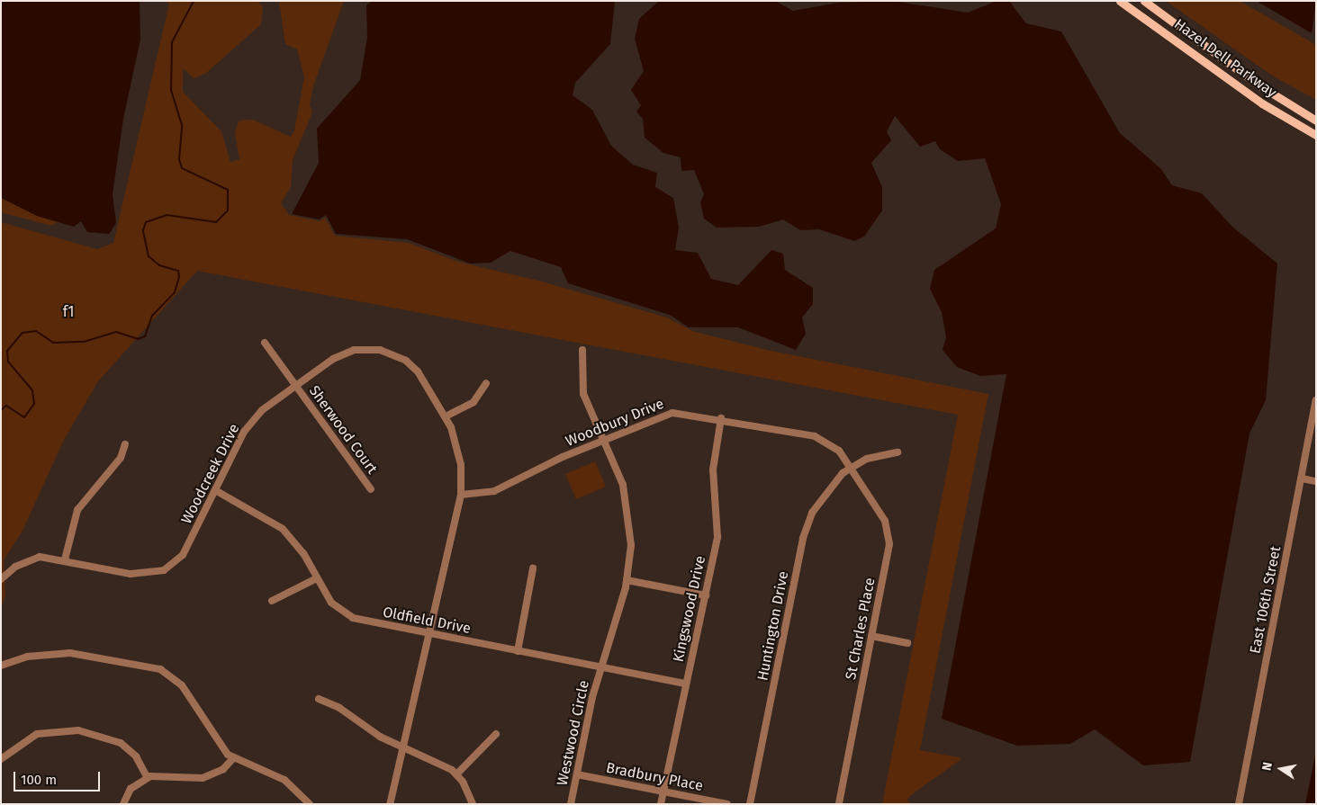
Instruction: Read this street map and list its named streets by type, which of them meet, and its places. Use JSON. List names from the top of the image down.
{
  "streets": {
    "main road": ["Hazel Dell Parkway"],
    "street": [
      "Woodbury Drive",
      "Sherwood Court",
      "Woodcreek Drive",
      "East 106th Street",
      "Kingswood Drive",
      "Oldfield Drive",
      "Huntington Drive",
      "St Charles Place",
      "Westwood Circle",
      "Bradbury Place"
    ]
  },
  "crossings": [
    ["Woodbury Drive", "Woodcreek Drive"],
    ["Woodbury Drive", "Kingswood Drive"],
    ["Woodbury Drive", "Huntington Drive"],
    ["Woodbury Drive", "St Charles Place"],
    ["Woodbury Drive", "Westwood Circle"],
    ["Sherwood Court", "Woodcreek Drive"],
    ["Woodcreek Drive", "Oldfield Drive"],
    ["Kingswood Drive", "Oldfield Drive"],
    ["Kingswood Drive", "Bradbury Place"],
    ["Oldfield Drive", "Westwood Circle"],
    ["Huntington Drive", "St Charles Place"],
    ["Westwood Circle", "Bradbury Place"]
  ],
  "parks": ["f1"],
  "scale_bar": "100 m",
  "north": "left"
}
